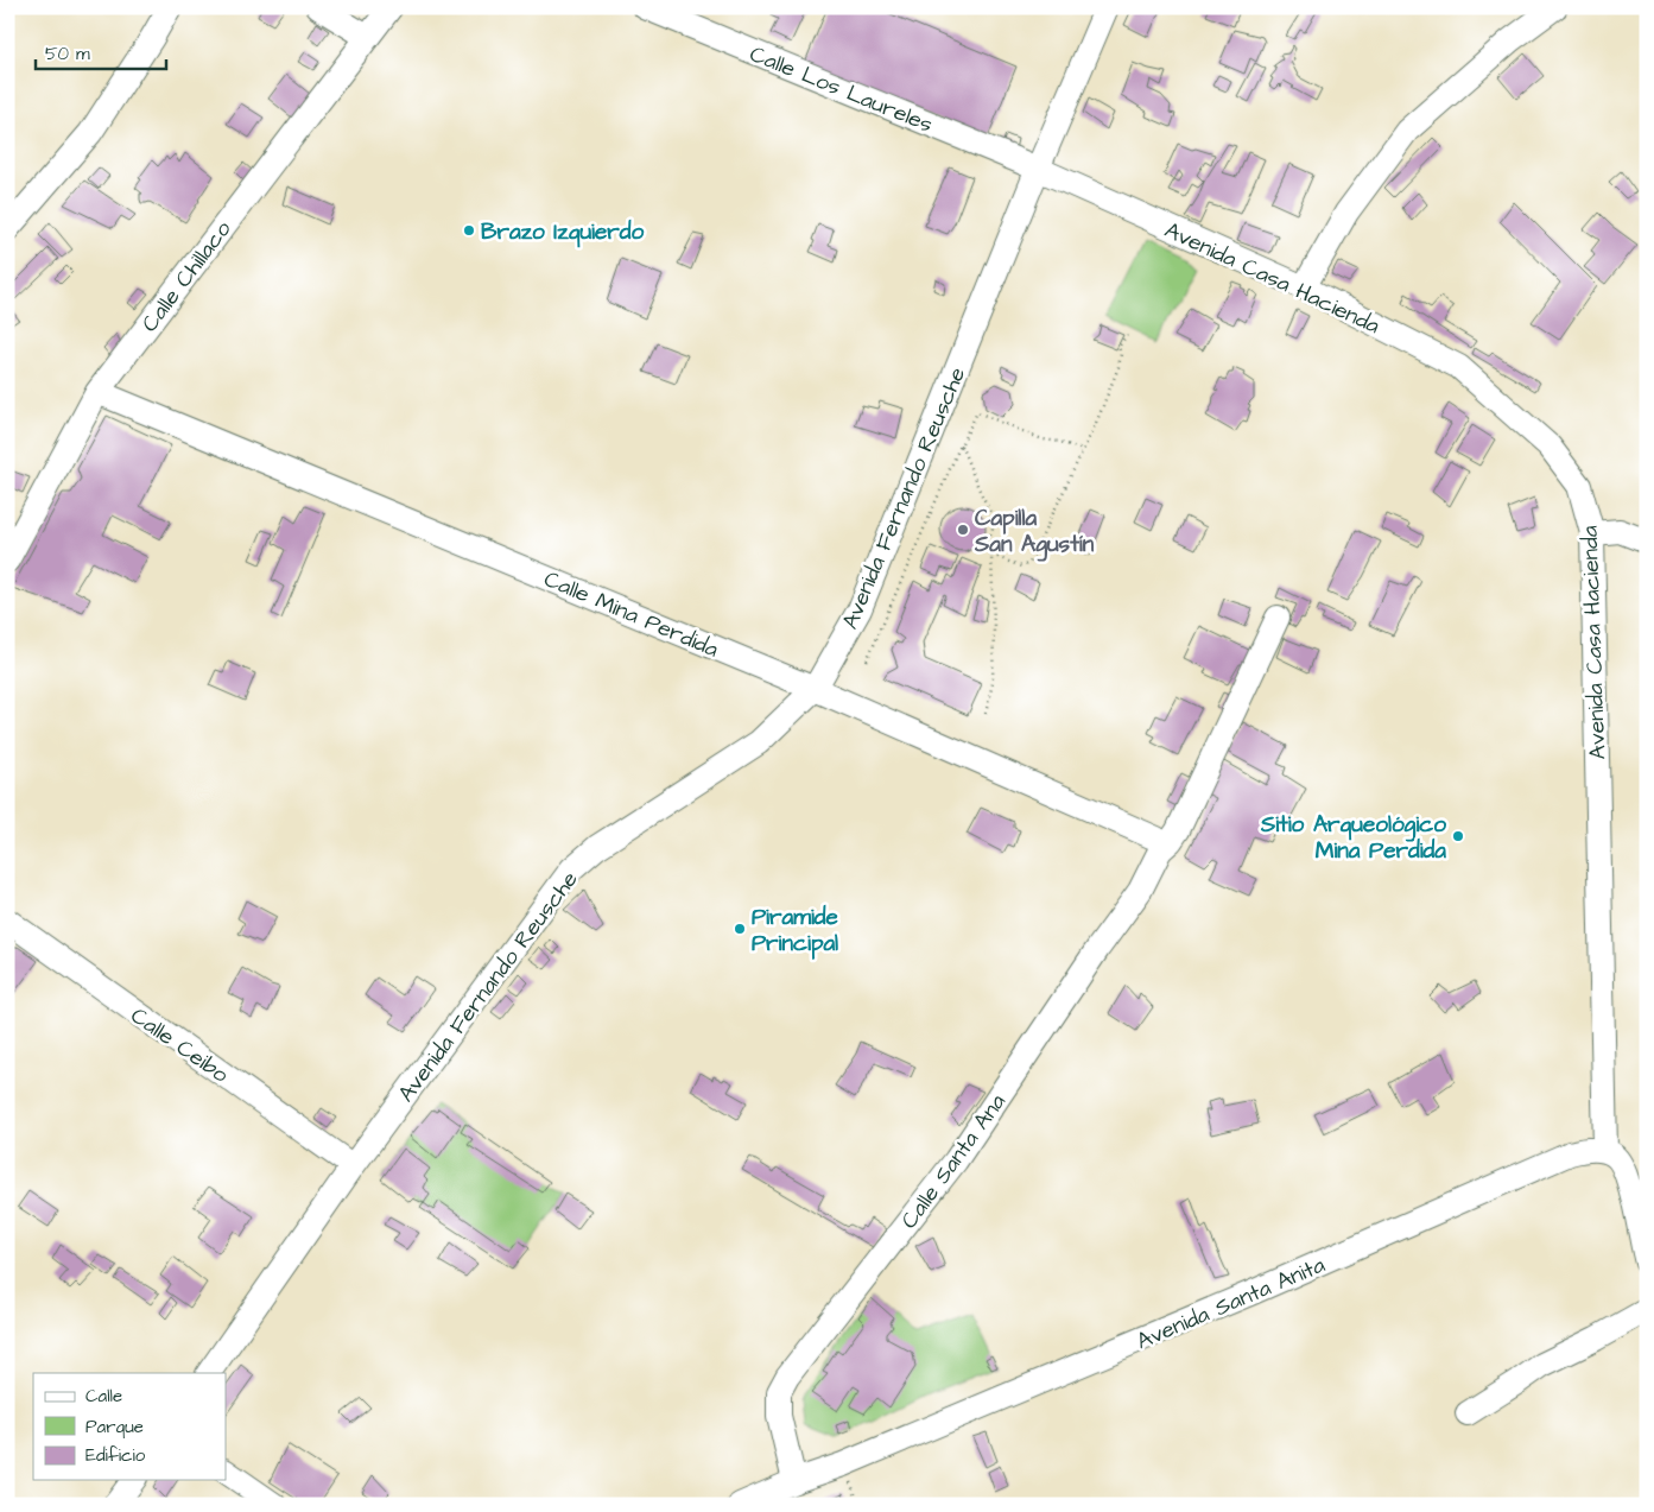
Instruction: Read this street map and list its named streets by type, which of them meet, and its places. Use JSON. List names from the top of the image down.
{
  "streets": {
    "street": [
      "Calle Los Laureles",
      "Calle Chillaco",
      "Avenida Casa Hacienda",
      "Avenida Fernando Reusche",
      "Calle Mina Perdida",
      "Calle Ceibo",
      "Calle Santa Ana",
      "Avenida Santa Anita"
    ]
  },
  "crossings": [
    ["Calle Los Laureles", "Avenida Casa Hacienda"],
    ["Calle Los Laureles", "Avenida Fernando Reusche"],
    ["Calle Chillaco", "Calle Mina Perdida"],
    ["Avenida Casa Hacienda", "Avenida Fernando Reusche"],
    ["Avenida Casa Hacienda", "Avenida Santa Anita"],
    ["Avenida Fernando Reusche", "Calle Mina Perdida"],
    ["Avenida Fernando Reusche", "Calle Ceibo"],
    ["Calle Mina Perdida", "Calle Santa Ana"],
    ["Calle Santa Ana", "Avenida Santa Anita"]
  ],
  "places": [
    "Brazo Izquierdo",
    "Capilla San Agustín",
    "Sitio Arqueológico Mina Perdida",
    "Piramide Principal"
  ],
  "legend": ["Calle", "Parque", "Edificio"],
  "scale_bar": "50 m"
}
